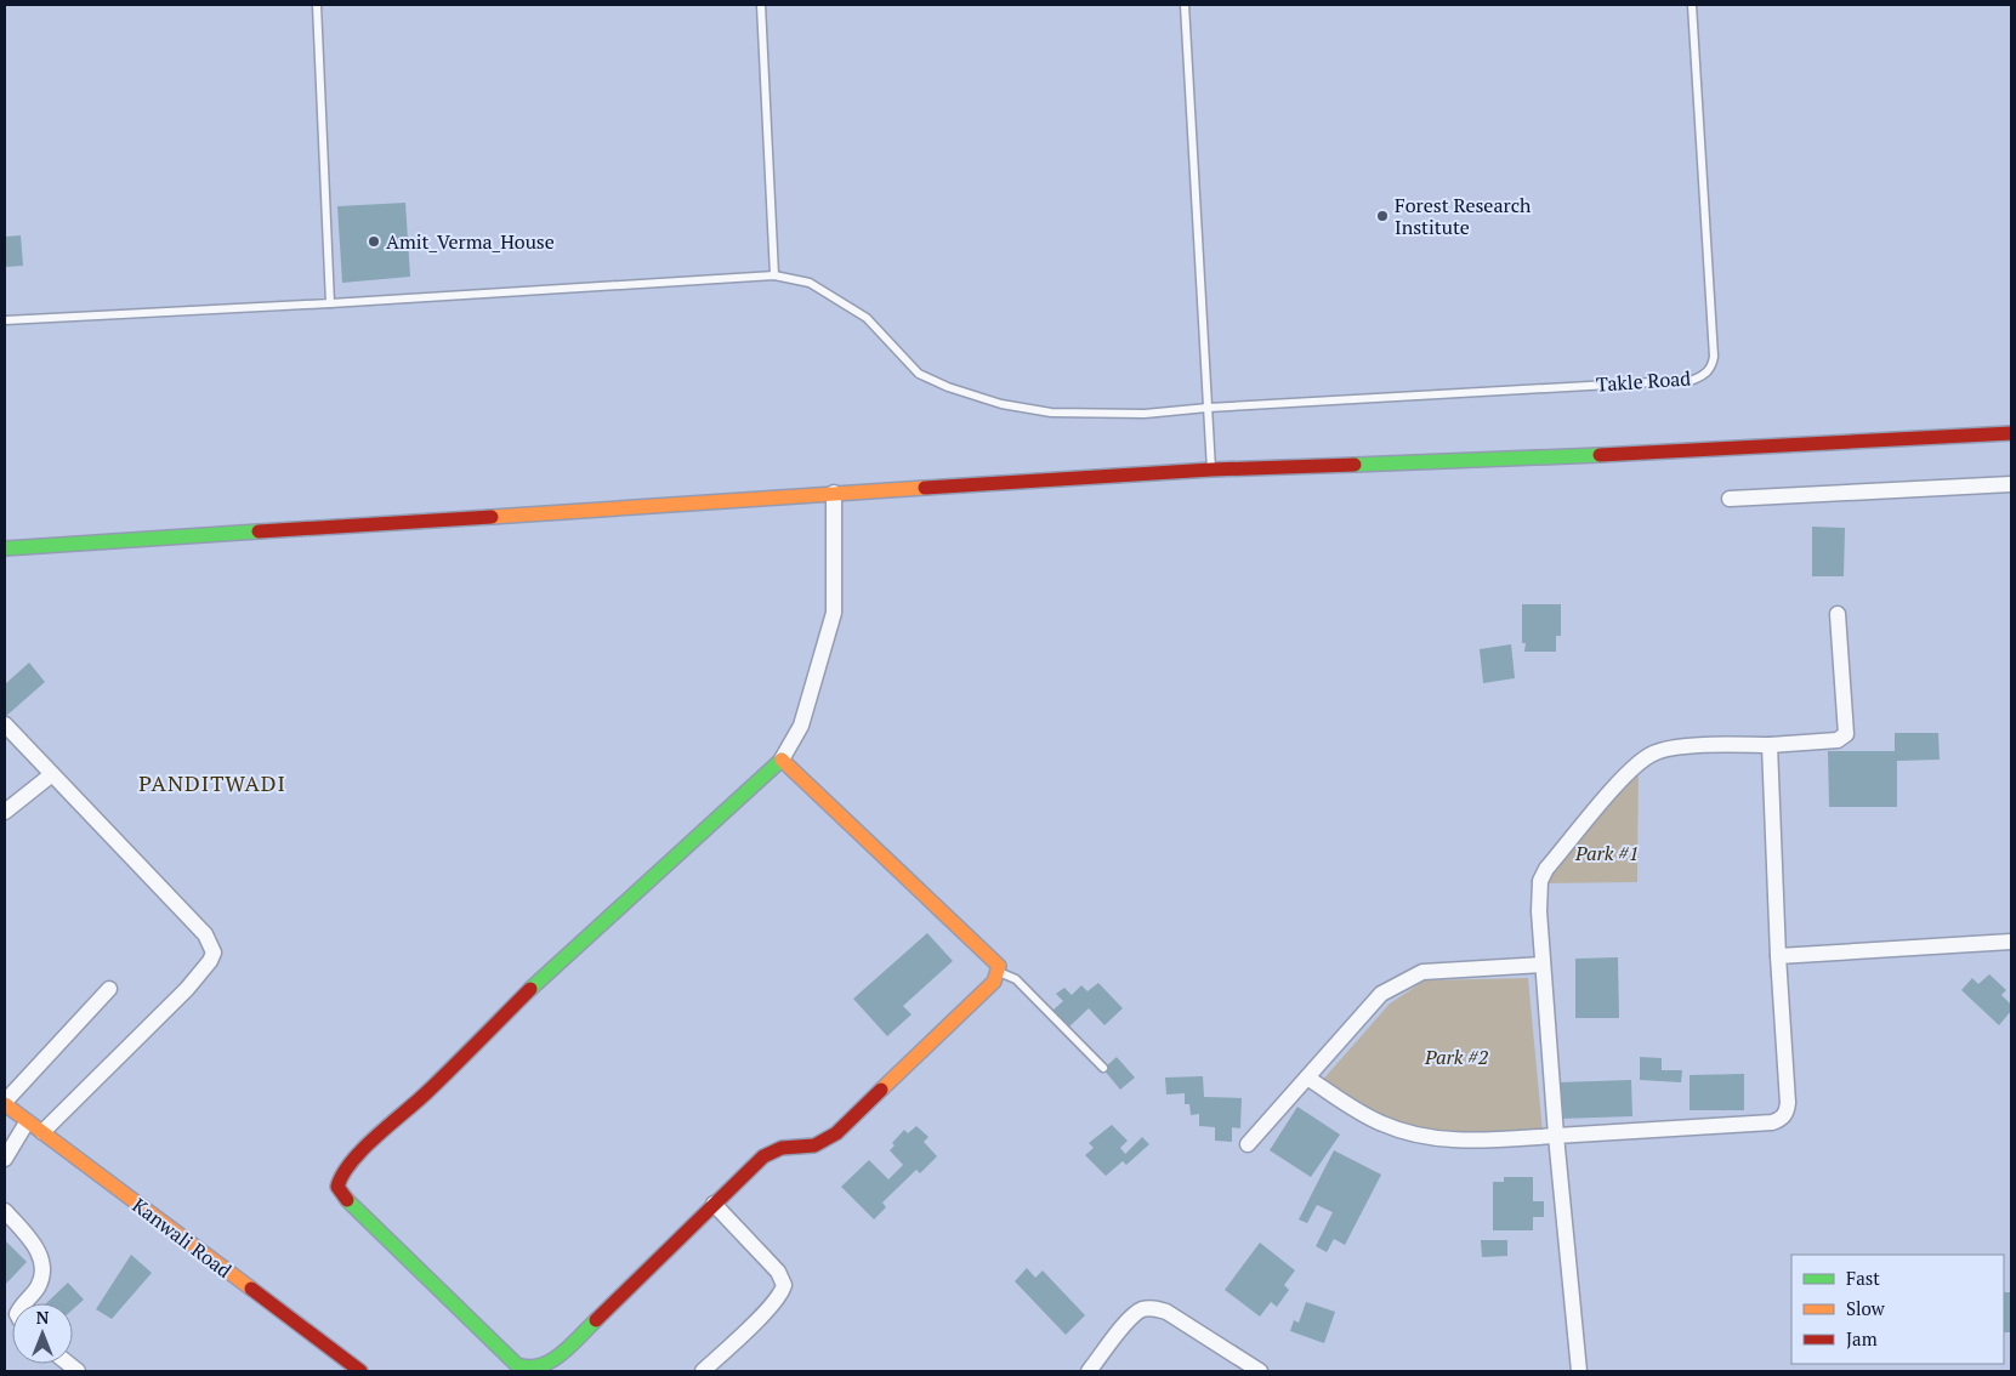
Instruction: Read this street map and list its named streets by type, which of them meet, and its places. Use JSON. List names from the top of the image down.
{
  "streets": {
    "street": ["Kanwali Road"],
    "lane": ["Takle Road"]
  },
  "districts": ["PANDITWADI"],
  "parks": ["Park #1", "Park #2"],
  "places": ["Forest Research Institute", "Amit_Verma_House"],
  "legend": ["Fast", "Slow", "Jam"],
  "north": "top"
}
